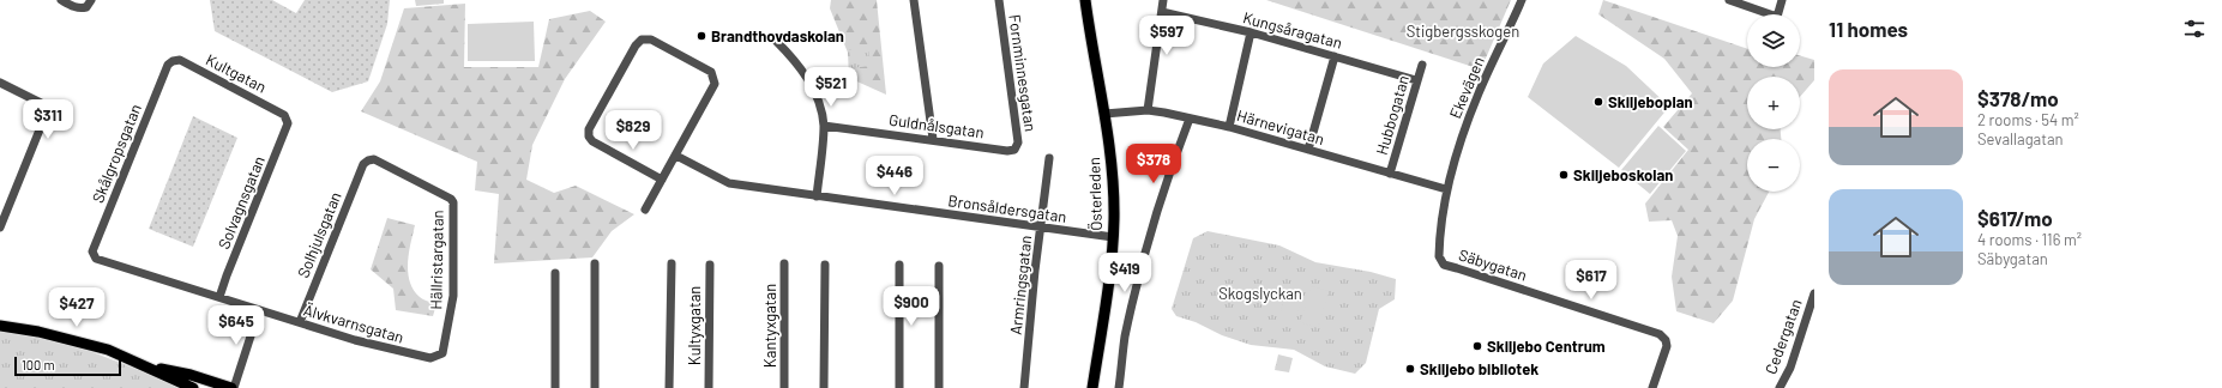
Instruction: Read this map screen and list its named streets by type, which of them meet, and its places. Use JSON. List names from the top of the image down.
{
  "streets": {
    "main road": ["Österleden"],
    "street": [
      "Kungsåragatan",
      "Kultgatan",
      "Fornminnesgatan",
      "Ekevägen",
      "Hubbogatan",
      "Guldnålsgatan",
      "Härnevigatan",
      "Skålgropsgatan",
      "Solvagnsgatan",
      "Bronsåldersgatan",
      "Solhjulsgatan",
      "Hällristargatan",
      "Säbygatan",
      "Armringsgatan",
      "Älvkvarnsgatan",
      "Kultyxgatan",
      "Kantyxgatan",
      "Cedergatan"
    ]
  },
  "crossings": [
    ["Kungsåragatan", "Hubbogatan"],
    ["Kultgatan", "Skålgropsgatan"],
    ["Kultgatan", "Solvagnsgatan"],
    ["Fornminnesgatan", "Guldnålsgatan"],
    ["Ekevägen", "Härnevigatan"],
    ["Ekevägen", "Säbygatan"],
    ["Hubbogatan", "Härnevigatan"],
    ["Härnevigatan", "Österleden"],
    ["Härnevigatan", "Säbygatan"],
    ["Skålgropsgatan", "Älvkvarnsgatan"],
    ["Österleden", "Bronsåldersgatan"],
    ["Solvagnsgatan", "Älvkvarnsgatan"],
    ["Bronsåldersgatan", "Armringsgatan"],
    ["Solhjulsgatan", "Hällristargatan"],
    ["Solhjulsgatan", "Älvkvarnsgatan"],
    ["Hällristargatan", "Älvkvarnsgatan"]
  ],
  "parks": ["Stigbergsskogen", "Skogslyckan"],
  "places": [
    "Brandthovdaskolan",
    "Skiljeboplan",
    "Skiljeboskolan",
    "Skiljebo Centrum",
    "Skiljebo bibliotek"
  ],
  "scale_bar": "100 m",
  "page": {
    "heading": "11 homes",
    "map_buttons": ["+", "−"],
    "price": [
      "$597",
      "$521",
      "$311",
      "$829",
      "$378",
      "$446",
      "$419",
      "$617",
      "$900",
      "$427",
      "$645"
    ],
    "list": [
      {
        "name": "$378/mo",
        "note": "2 rooms · 54 m² · Sevallagatan"
      },
      {
        "name": "$617/mo",
        "note": "4 rooms · 116 m² · Säbygatan"
      }
    ],
    "scale": "100 m"
  }
}
